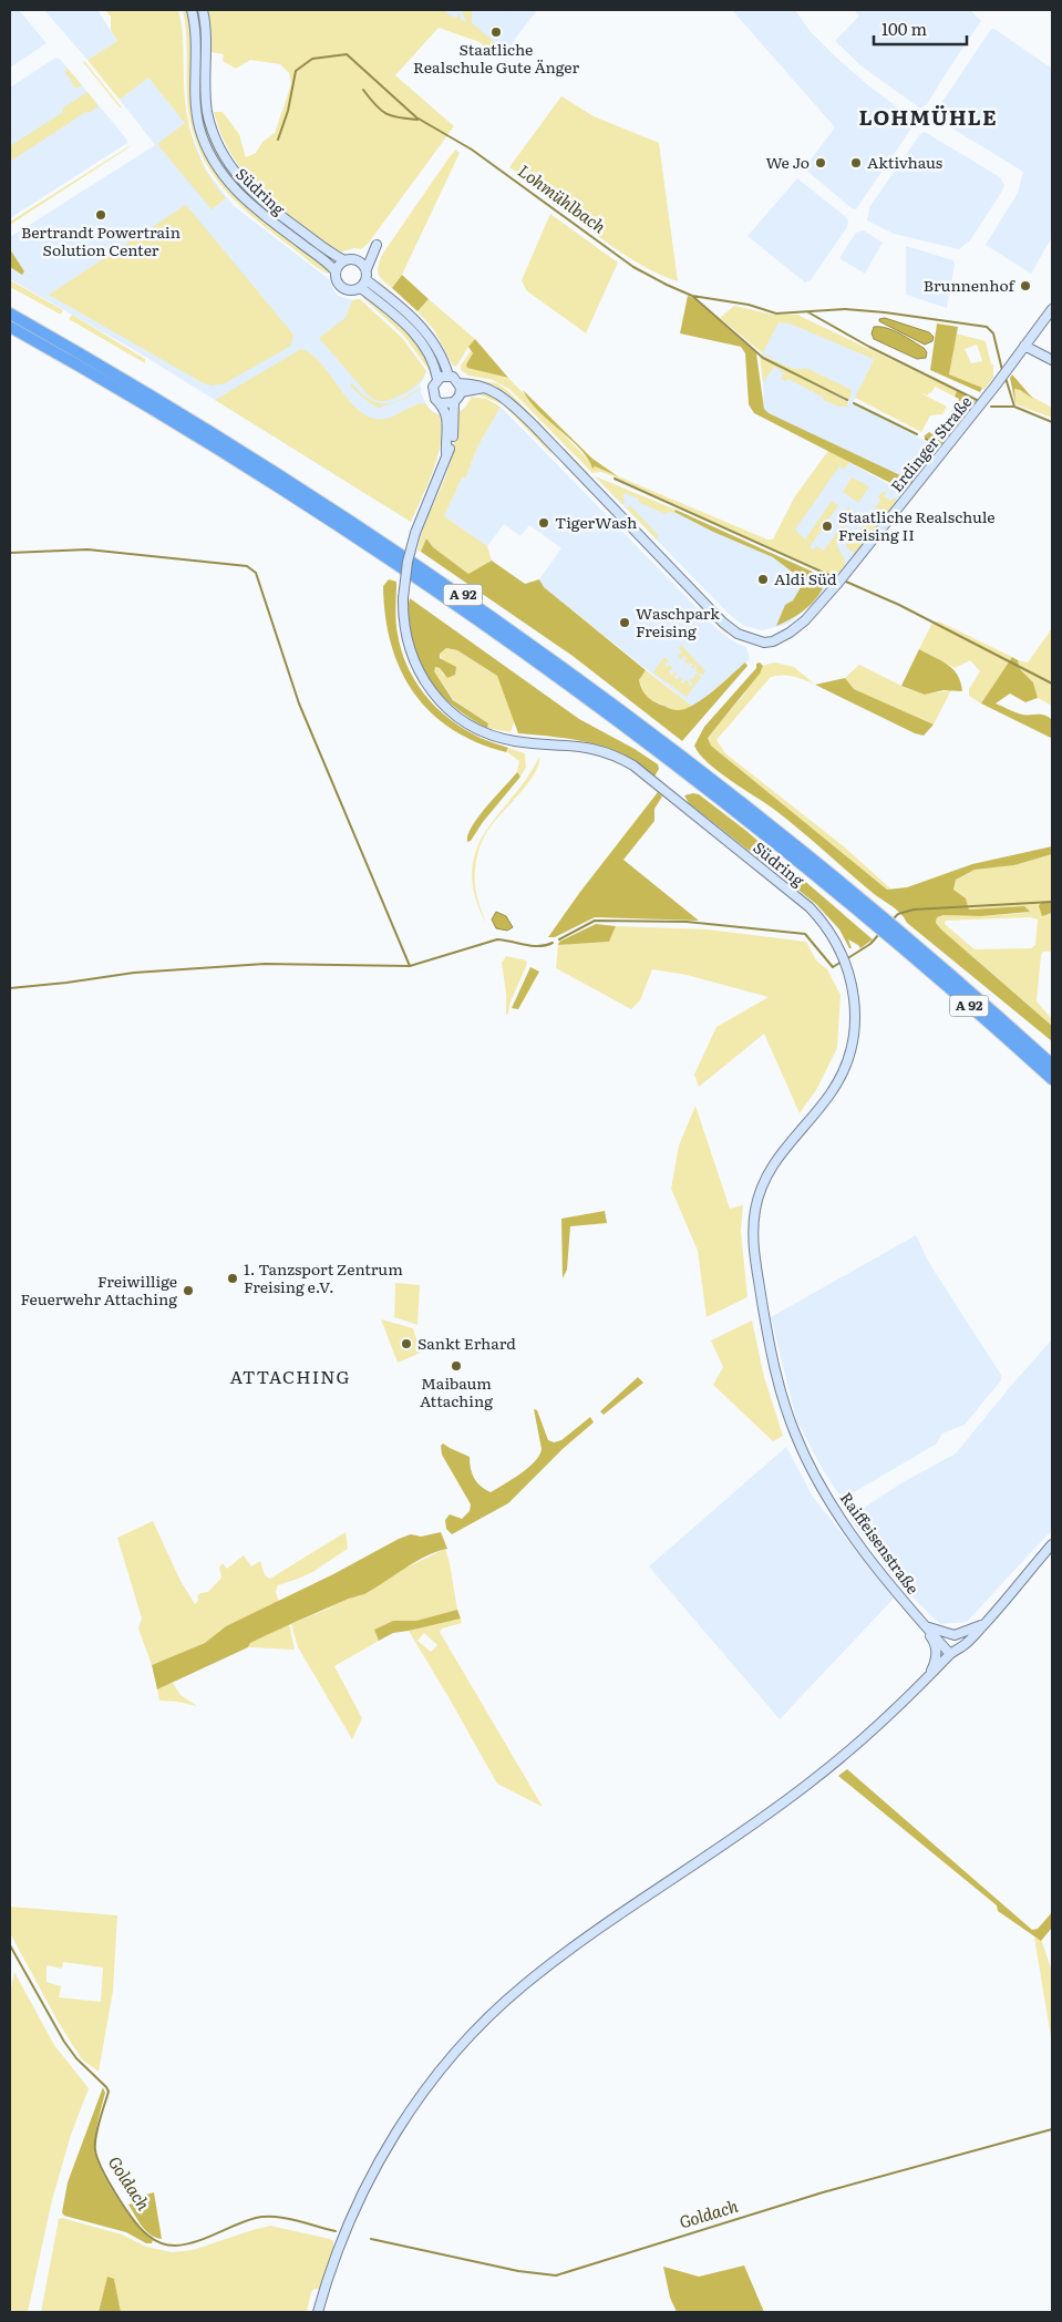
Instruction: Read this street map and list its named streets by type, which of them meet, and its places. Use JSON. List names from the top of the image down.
{
  "streets": {
    "highway": ["A 92"],
    "main road": ["Südring", "Erdinger Straße", "Raiffeisenstraße"]
  },
  "crossings": [
    ["Südring", "Erdinger Straße"],
    ["Südring", "Raiffeisenstraße"]
  ],
  "districts": ["LOHMÜHLE", "ATTACHING"],
  "water": ["Lohmühlbach", "Goldach"],
  "places": [
    "Staatliche Realschule Gute Änger",
    "We Jo",
    "Aktivhaus",
    "Bertrandt Powertrain Solution Center",
    "Brunnenhof",
    "TigerWash",
    "Staatliche Realschule Freising II",
    "Aldi Süd",
    "Waschpark Freising",
    "1. Tanzsport Zentrum Freising e.V.",
    "Freiwillige Feuerwehr Attaching",
    "Sankt Erhard",
    "Maibaum Attaching"
  ],
  "scale_bar": "100 m"
}
